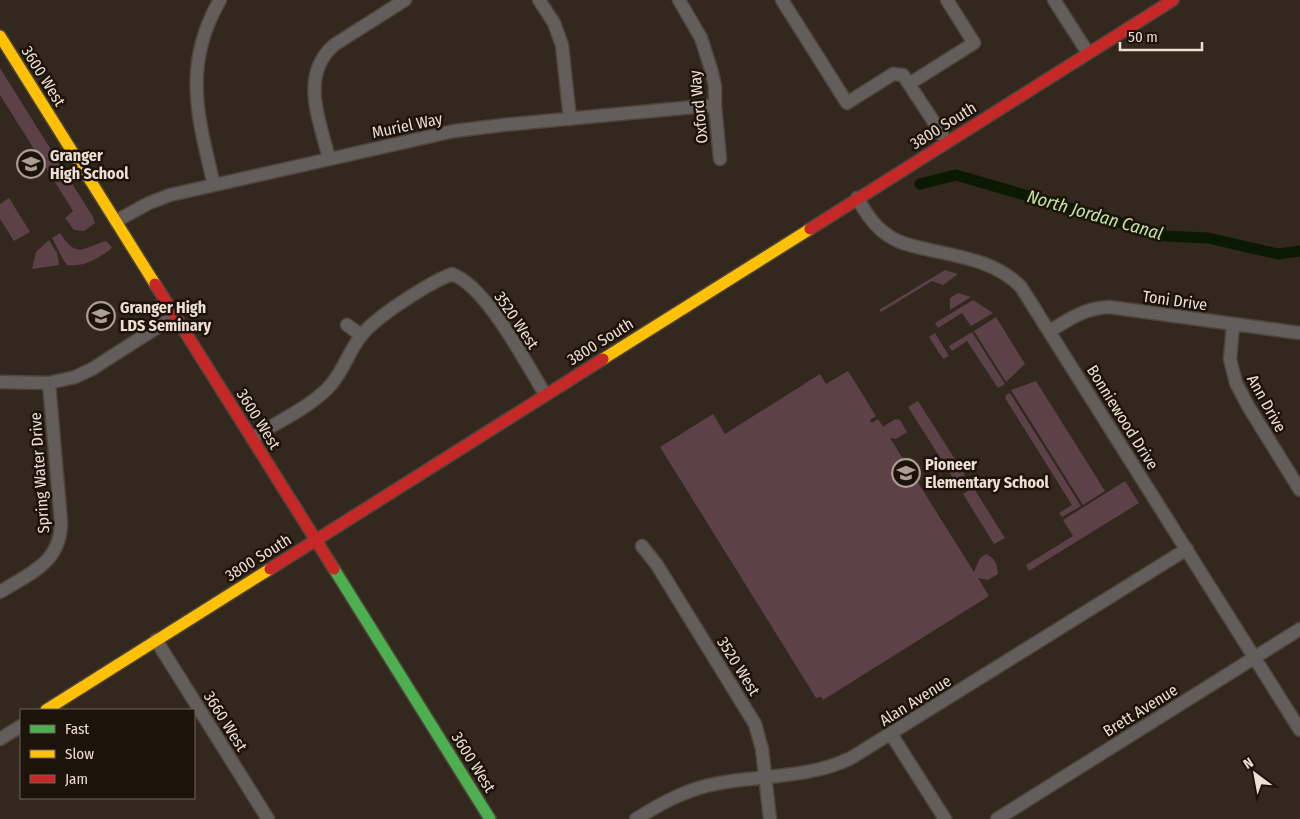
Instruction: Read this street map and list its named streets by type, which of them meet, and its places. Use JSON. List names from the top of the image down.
{
  "streets": {
    "street": [
      "3600 West",
      "Oxford Way",
      "Muriel Way",
      "3800 South",
      "Toni Drive",
      "3520 West",
      "Ann Drive",
      "Bonniewood Drive",
      "Spring Water Drive",
      "Alan Avenue",
      "Brett Avenue",
      "3660 West"
    ]
  },
  "crossings": [
    ["3600 West", "Muriel Way"],
    ["3600 West", "3800 South"],
    ["Oxford Way", "Muriel Way"],
    ["3800 South", "3520 West"],
    ["3800 South", "Bonniewood Drive"],
    ["3800 South", "3660 West"],
    ["Toni Drive", "Ann Drive"],
    ["Toni Drive", "Bonniewood Drive"],
    ["3520 West", "Alan Avenue"],
    ["Bonniewood Drive", "Alan Avenue"],
    ["Bonniewood Drive", "Brett Avenue"]
  ],
  "water": ["North Jordan Canal"],
  "places": {
    "school or university": ["Granger High School", "Granger High LDS Seminary", "Pioneer Elementary School"]
  },
  "legend": ["Fast", "Slow", "Jam"],
  "scale_bar": "50 m",
  "north": "top left"
}
